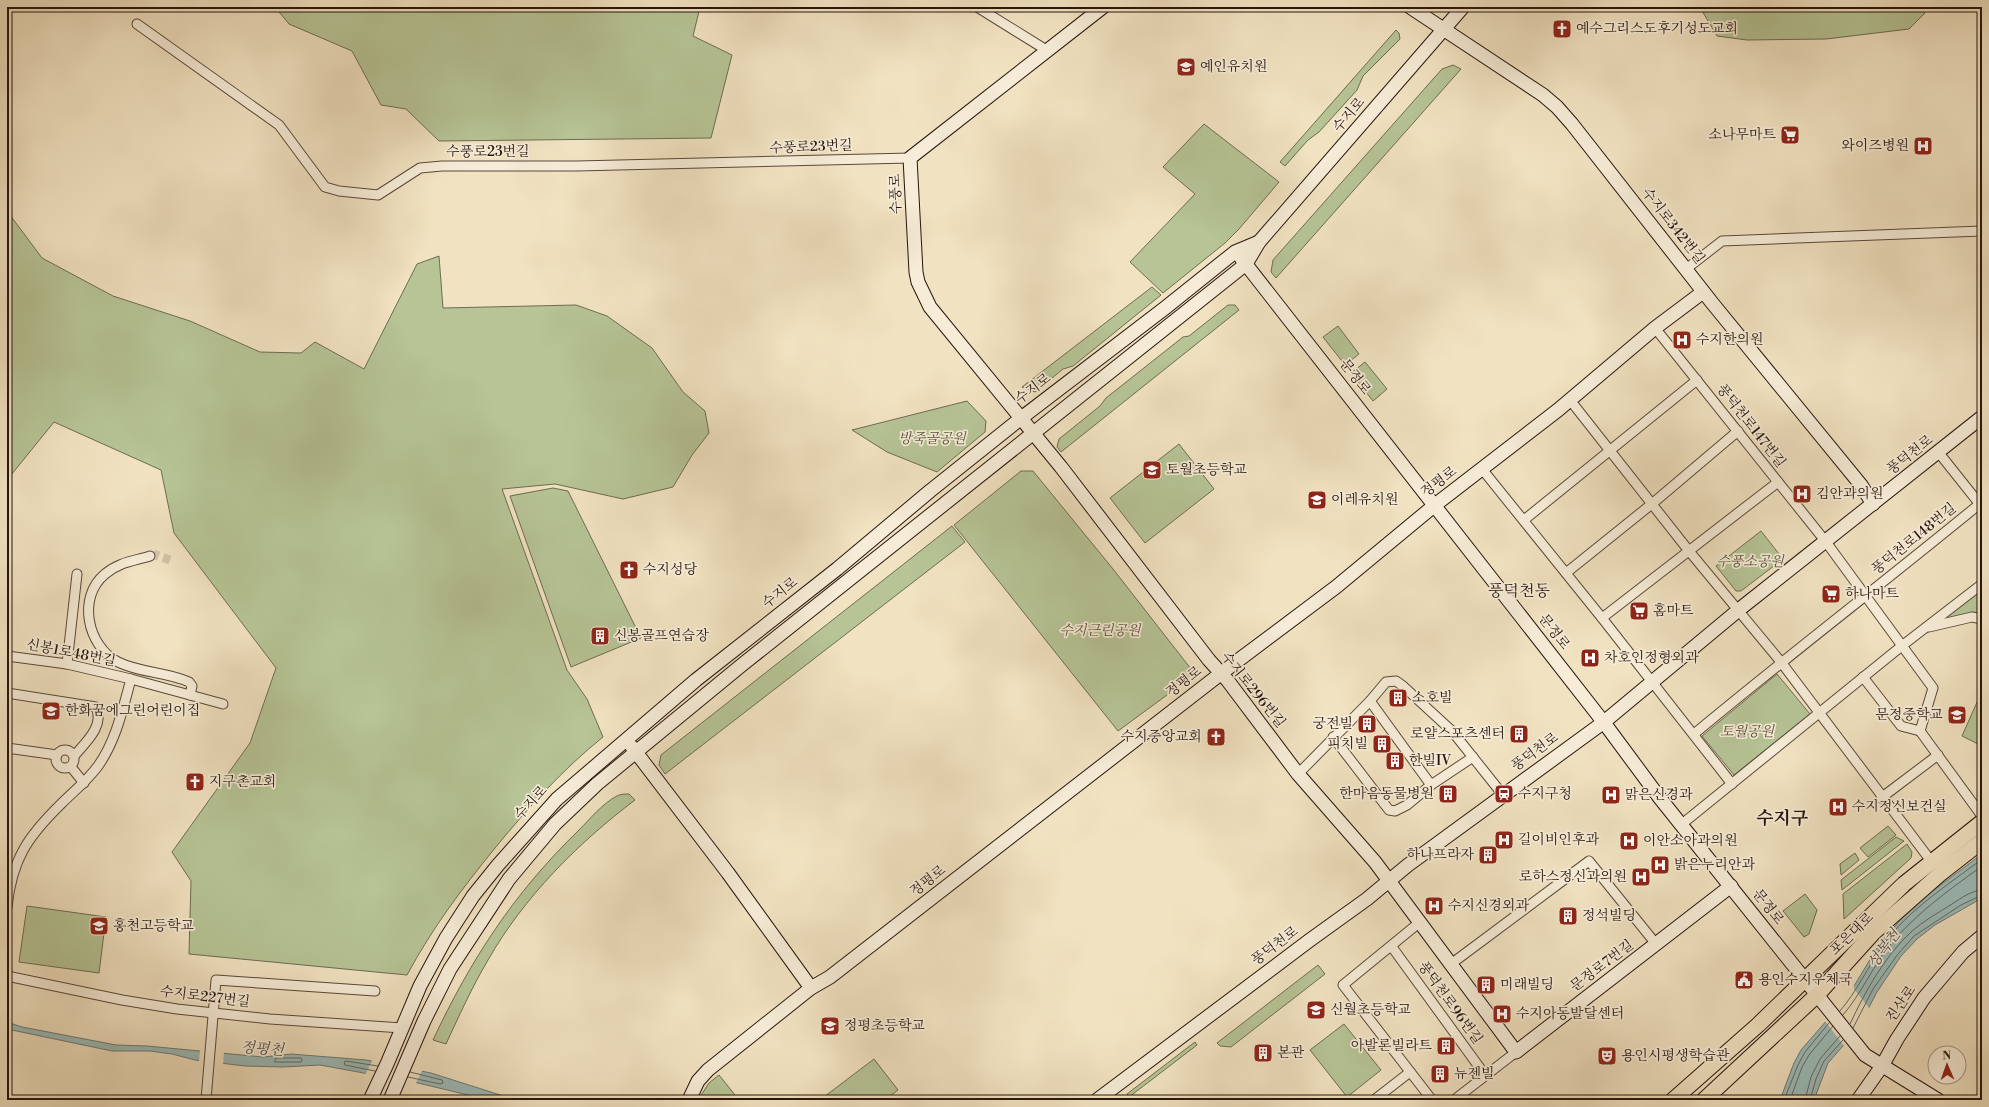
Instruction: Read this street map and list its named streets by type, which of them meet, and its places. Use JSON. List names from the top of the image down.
{
  "streets": {
    "main road": ["포은대로"],
    "street": [
      "수지로",
      "수풍로23번길",
      "수풍로",
      "수지로342번길",
      "문정로",
      "풍덕천로147번길",
      "풍덕천로",
      "정평로",
      "풍덕천로148번길",
      "신봉1로48번길",
      "수지로296번길",
      "문정로7번길",
      "수지로227번길",
      "풍덕천로96번길",
      "진산로"
    ]
  },
  "crossings": [
    ["수지로", "수풍로"],
    ["수지로", "수지로342번길"],
    ["수지로", "문정로"],
    ["수지로", "수지로296번길"],
    ["수지로", "수지로227번길"],
    ["수풍로23번길", "수풍로"],
    ["수풍로", "수지로296번길"],
    ["수지로342번길", "풍덕천로"],
    ["수지로342번길", "정평로"],
    ["문정로", "풍덕천로"],
    ["문정로", "정평로"],
    ["문정로", "포은대로"],
    ["문정로", "문정로7번길"],
    ["문정로", "진산로"],
    ["풍덕천로147번길", "풍덕천로"],
    ["풍덕천로147번길", "정평로"],
    ["풍덕천로147번길", "풍덕천로148번길"],
    ["풍덕천로", "풍덕천로148번길"],
    ["풍덕천로", "수지로296번길"],
    ["정평로", "수지로296번길"],
    ["수지로296번길", "문정로7번길"],
    ["문정로7번길", "풍덕천로96번길"]
  ],
  "districts": ["풍덕천동", "수지구"],
  "water": ["성복천", "정평천"],
  "parks": [
    "방죽골공원",
    "수풍소공원",
    "수지근린공원",
    "토월공원"
  ],
  "places": {
    "church": [
      "예수그리스도후기성도교회",
      "수지성당",
      "수지중앙교회",
      "지구촌교회"
    ],
    "school or university": [
      "예인유치원",
      "토월초등학교",
      "이레유치원",
      "한화꿈에그린어린이집",
      "문정중학교",
      "홍천고등학교",
      "신월초등학교",
      "정평초등학교"
    ],
    "supermarket": ["소나무마트", "하나마트", "홈마트"],
    "hospital": [
      "와이즈병원",
      "수지한의원",
      "김안과의원",
      "차호인정형외과",
      "맑은신경과",
      "수지정신보건실",
      "길이비인후과",
      "이안소아과의원",
      "밝은누리안과",
      "로하스정신과의원",
      "수지신경외과",
      "수지아동발달센터"
    ],
    "building": [
      "신봉골프연습장",
      "소호빌",
      "궁전빌",
      "로얄스포츠센터",
      "피치빌",
      "한빌IV",
      "한마음동물병원",
      "하나프라자",
      "정석빌딩",
      "미래빌딩",
      "아발론빌라트",
      "본관",
      "뉴젠빌"
    ],
    "station": ["수지구청"],
    "public building": ["용인수지우체국"],
    "theatre": ["용인시평생학습관"]
  },
  "north": "top"
}
